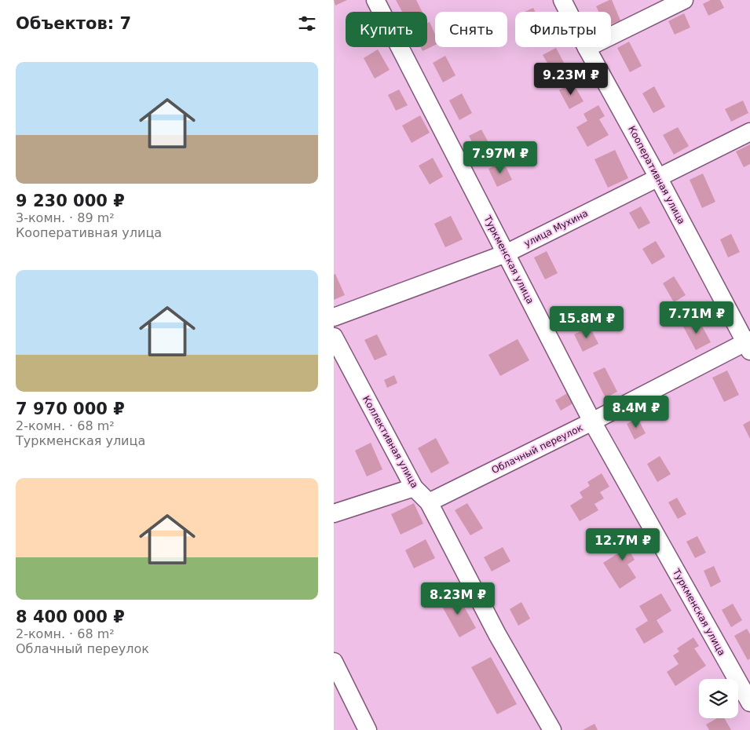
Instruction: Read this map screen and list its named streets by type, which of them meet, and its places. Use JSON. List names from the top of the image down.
{
  "streets": {
    "street": [
      "Кооперативная улица",
      "улица Мухина",
      "Туркменская улица",
      "Коллективная улица",
      "Облачный переулок"
    ]
  },
  "crossings": [
    ["Кооперативная улица", "улица Мухина"],
    ["Кооперативная улица", "Облачный переулок"],
    ["улица Мухина", "Туркменская улица"],
    ["Туркменская улица", "Облачный переулок"],
    ["Коллективная улица", "Облачный переулок"]
  ],
  "page": {
    "heading": "Объектов: 7",
    "chip": ["Купить", "Снять", "Фильтры"],
    "list": [
      {
        "name": "9 230 000 ₽",
        "note": "3-комн. · 89 m² · Кооперативная улица"
      },
      {
        "name": "7 970 000 ₽",
        "note": "2-комн. · 68 m² · Туркменская улица"
      },
      {
        "name": "8 400 000 ₽",
        "note": "2-комн. · 68 m² · Облачный переулок"
      }
    ],
    "price": [
      "9.23M ₽",
      "7.97M ₽",
      "7.71M ₽",
      "15.8M ₽",
      "8.4M ₽",
      "12.7M ₽",
      "8.23M ₽"
    ]
  }
}
